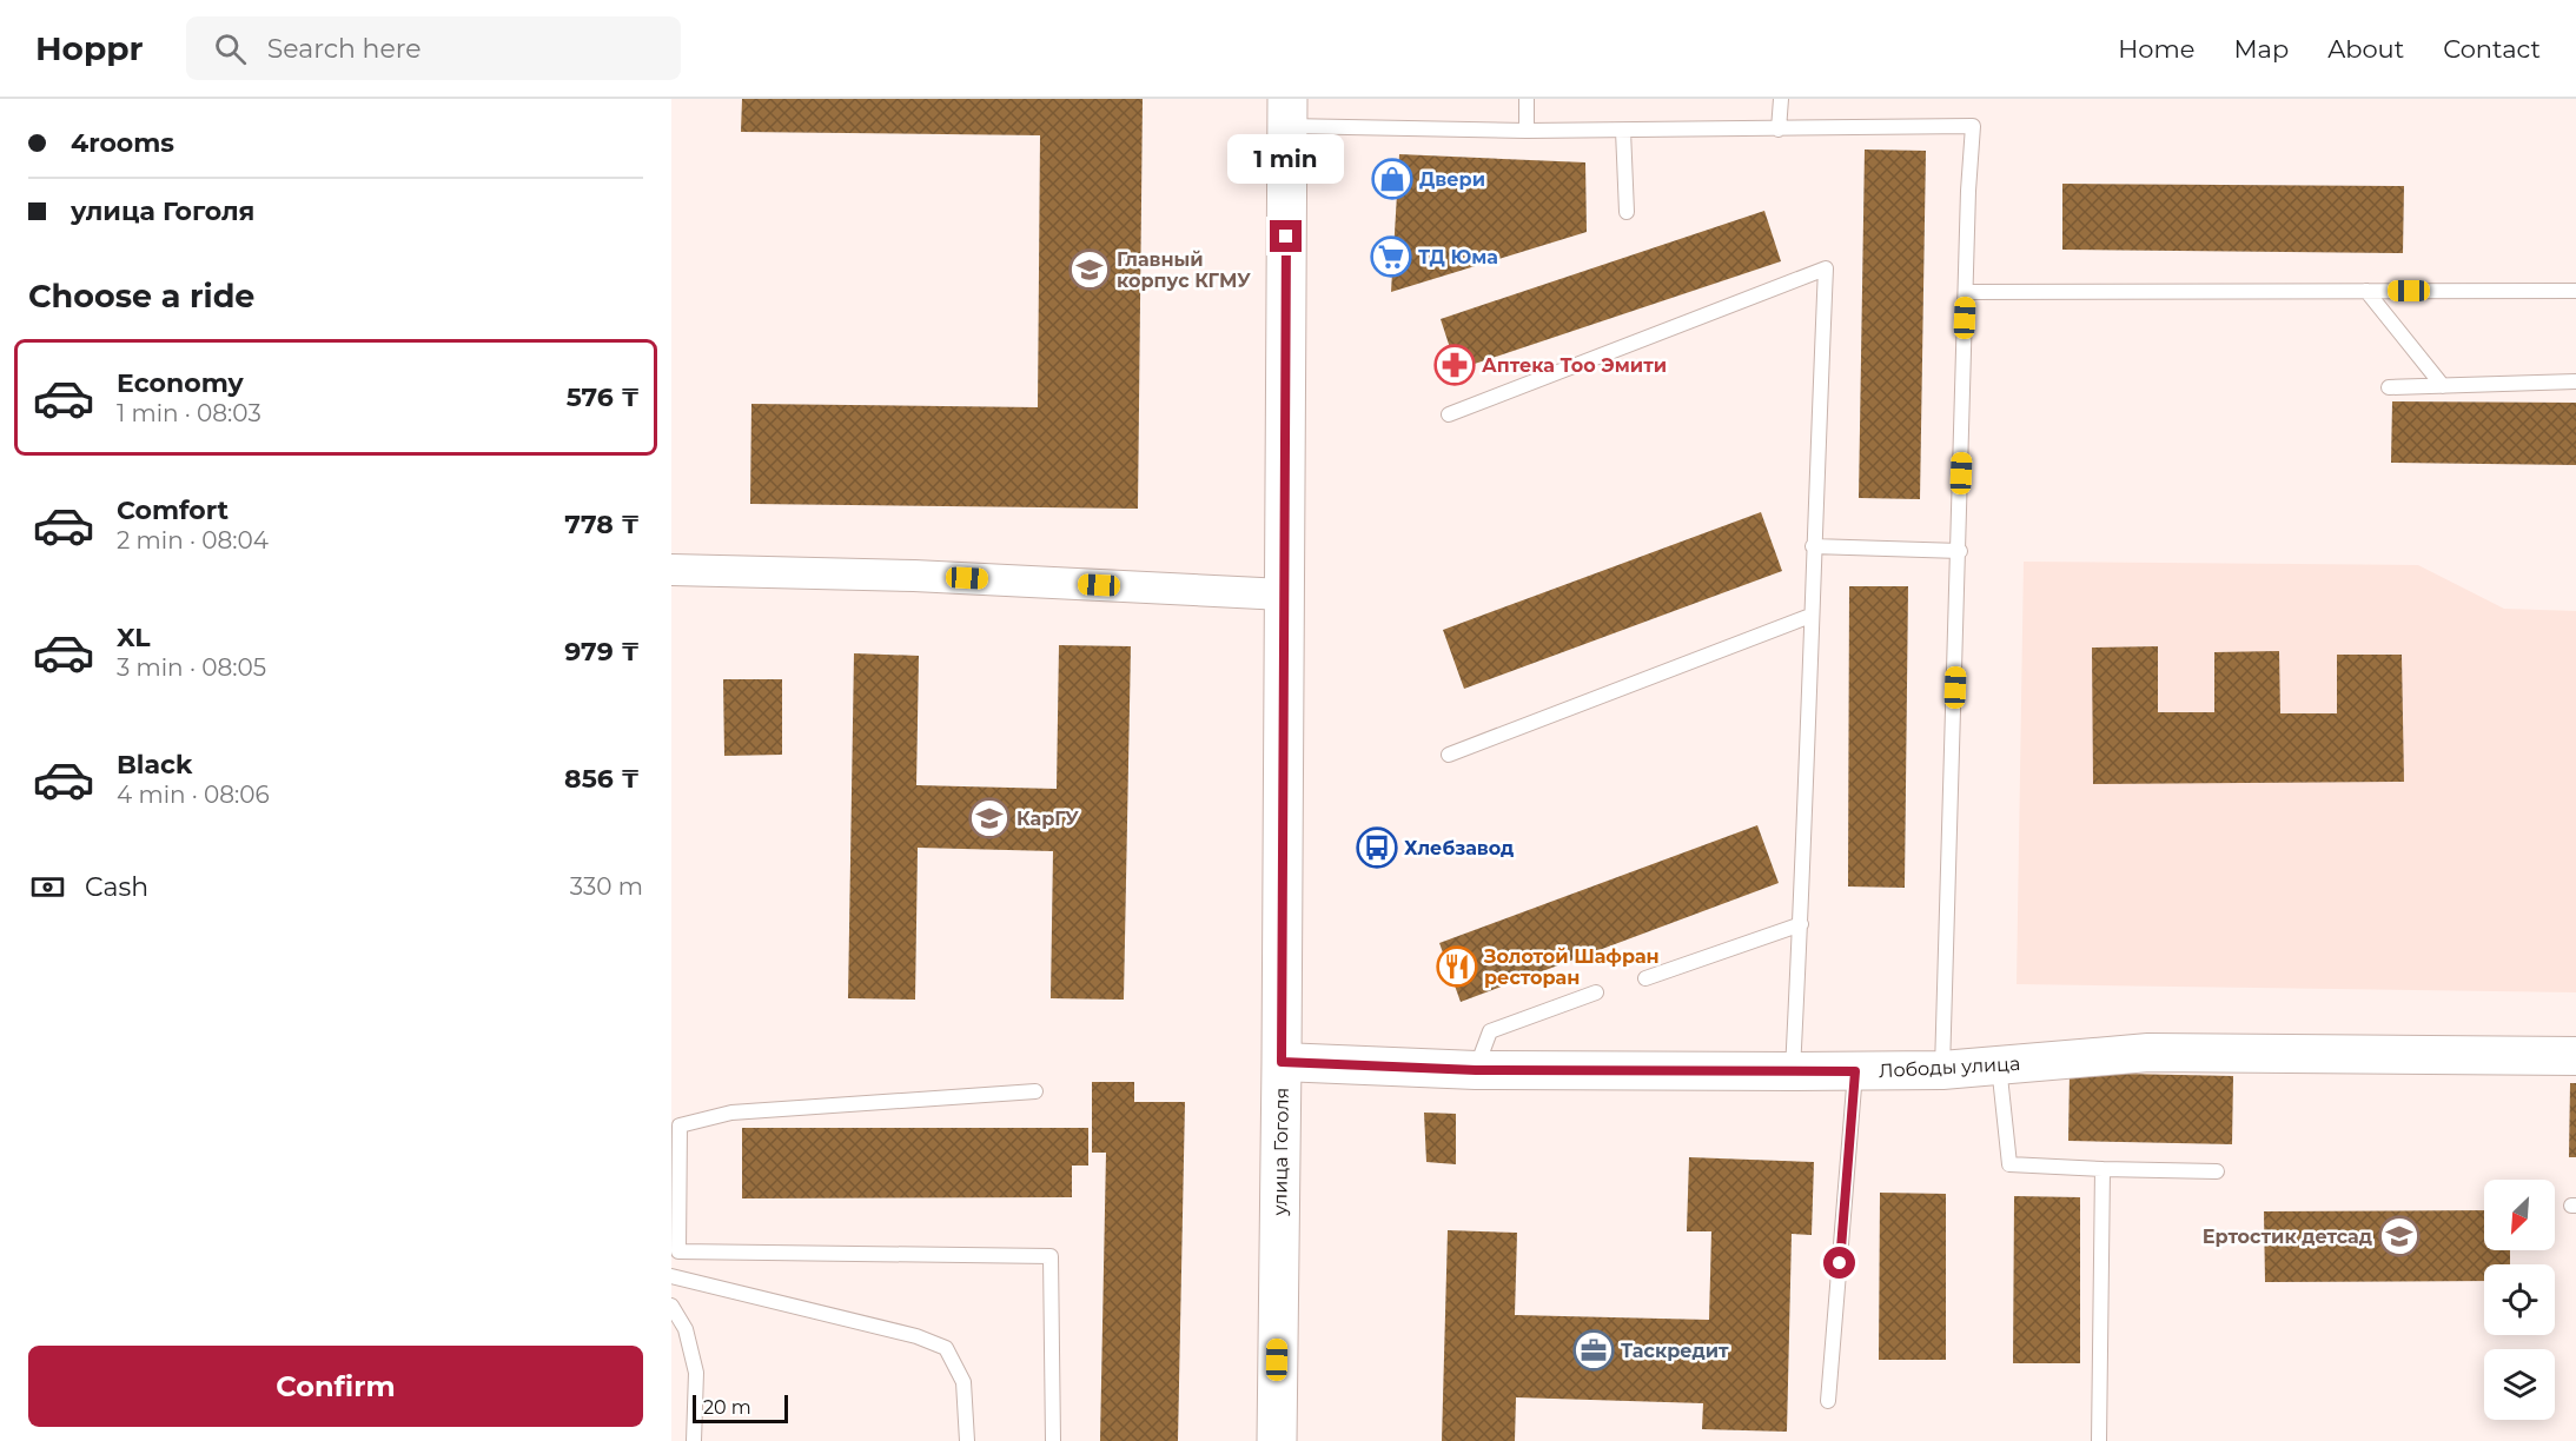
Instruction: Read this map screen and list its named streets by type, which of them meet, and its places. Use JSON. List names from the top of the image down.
{
  "streets": {
    "highway": ["улица Гоголя"],
    "street": ["Лободы улица"]
  },
  "crossings": [
    ["Лободы улица", "улица Гоголя"]
  ],
  "places": {
    "shop": ["Двери"],
    "supermarket": ["ТД Юма"],
    "school or university": ["Главный корпус КГМУ", "КарГУ", "Ертостик детсад"],
    "pharmacy": ["Аптека Тоо Эмити"],
    "bus stop": ["Хлебзавод"],
    "restaurant": ["Золотой Шафран ресторан"],
    "office": ["Таскредит"]
  },
  "scale_bar": "20 m",
  "north": "bottom left",
  "page": {
    "header": "Hoppr",
    "search": "Search here",
    "nav": [
      "Home",
      "Map",
      "About",
      "Contact"
    ],
    "banner": ["4rooms", "улица Гоголя"],
    "bubble": "1 min",
    "heading": "Choose a ride",
    "list": [
      {
        "name": "Economy",
        "note": "1 min · 08:03",
        "value": "576 ₸"
      },
      {
        "name": "Comfort",
        "note": "2 min · 08:04",
        "value": "778 ₸"
      },
      {
        "name": "XL",
        "note": "3 min · 08:05",
        "value": "979 ₸"
      },
      {
        "name": "Black",
        "note": "4 min · 08:06",
        "value": "856 ₸"
      }
    ],
    "pay": ["Cash", "330 m"],
    "buttons": "Confirm",
    "scale": "20 m"
  }
}
